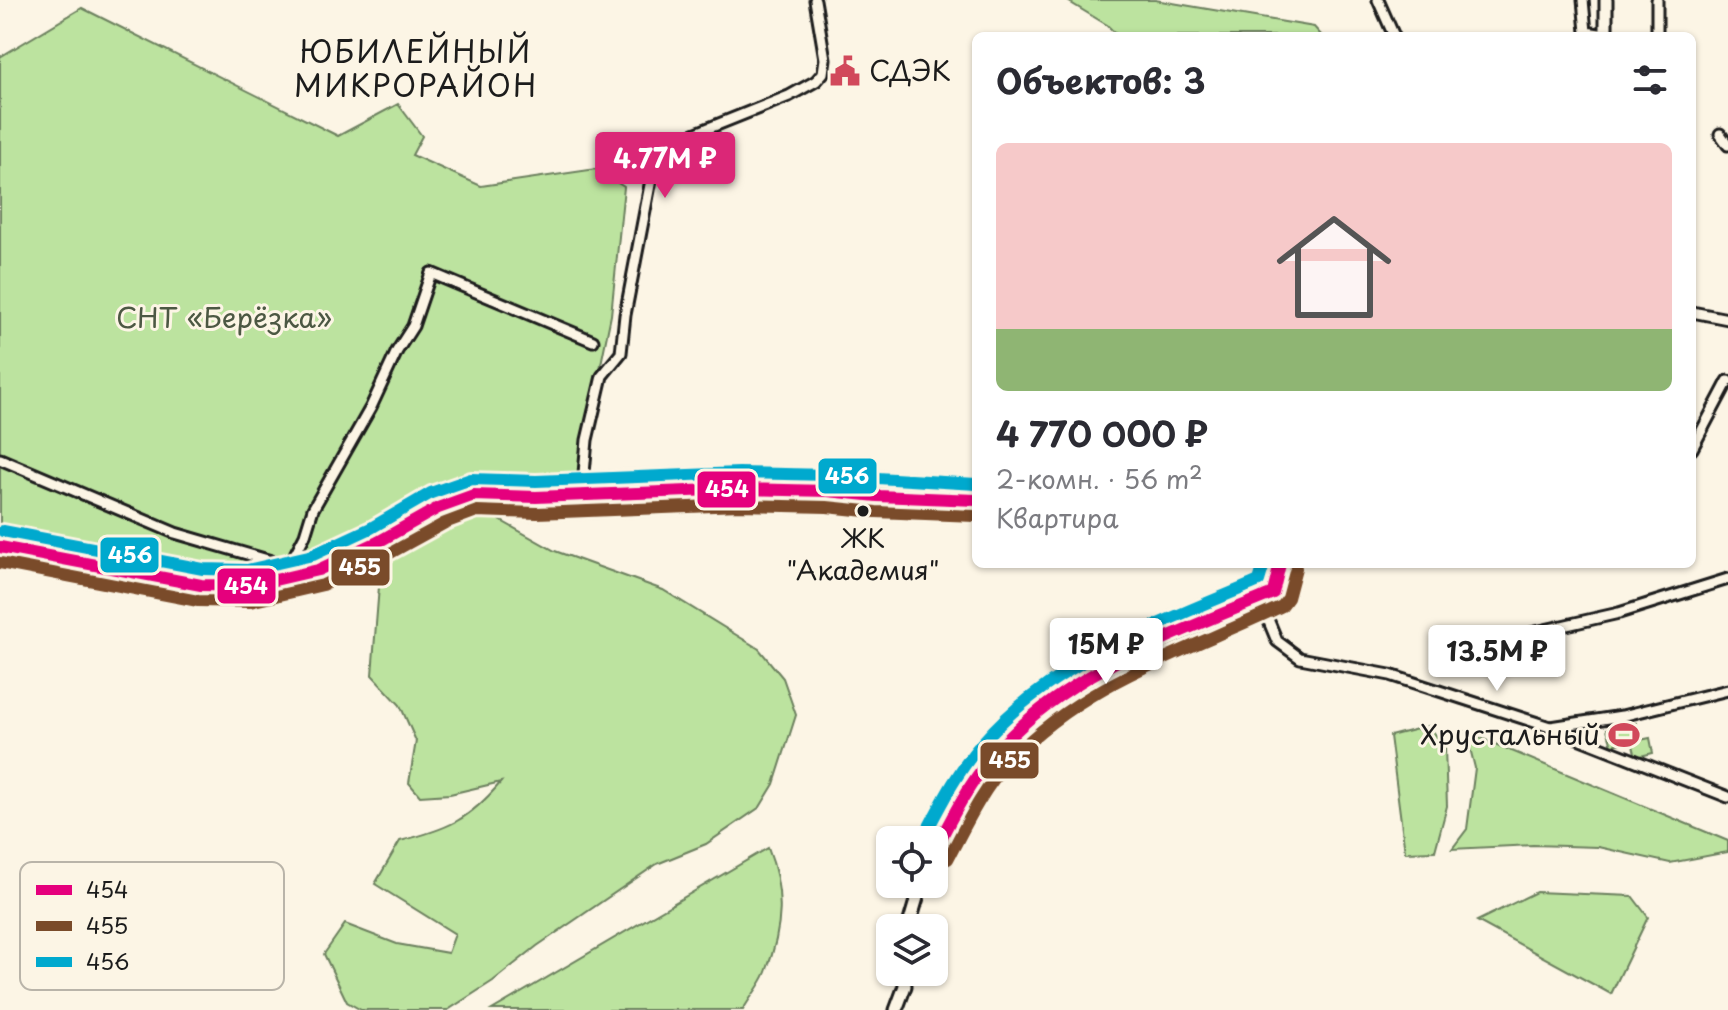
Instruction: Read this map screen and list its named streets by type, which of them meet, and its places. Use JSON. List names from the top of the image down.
{
  "districts": ["ЮБИЛЕЙНЫЙ МИКРОРАЙОН"],
  "parks": ["СНТ «Берёзка»"],
  "places": {
    "public building": ["СДЭК"],
    "other": ["ЖК \"Академия\""],
    "sports": ["Хрустальный"]
  },
  "lines": ["transit line 456", "transit line 454", "transit line 455"],
  "legend": ["454", "455", "456"],
  "page": {
    "heading": "Объектов: 3",
    "list": [
      {
        "name": "4 770 000 ₽",
        "note": "2-комн. · 56 m² · Квартира"
      }
    ],
    "price": ["4.77M ₽", "15M ₽", "13.5M ₽"]
  }
}
